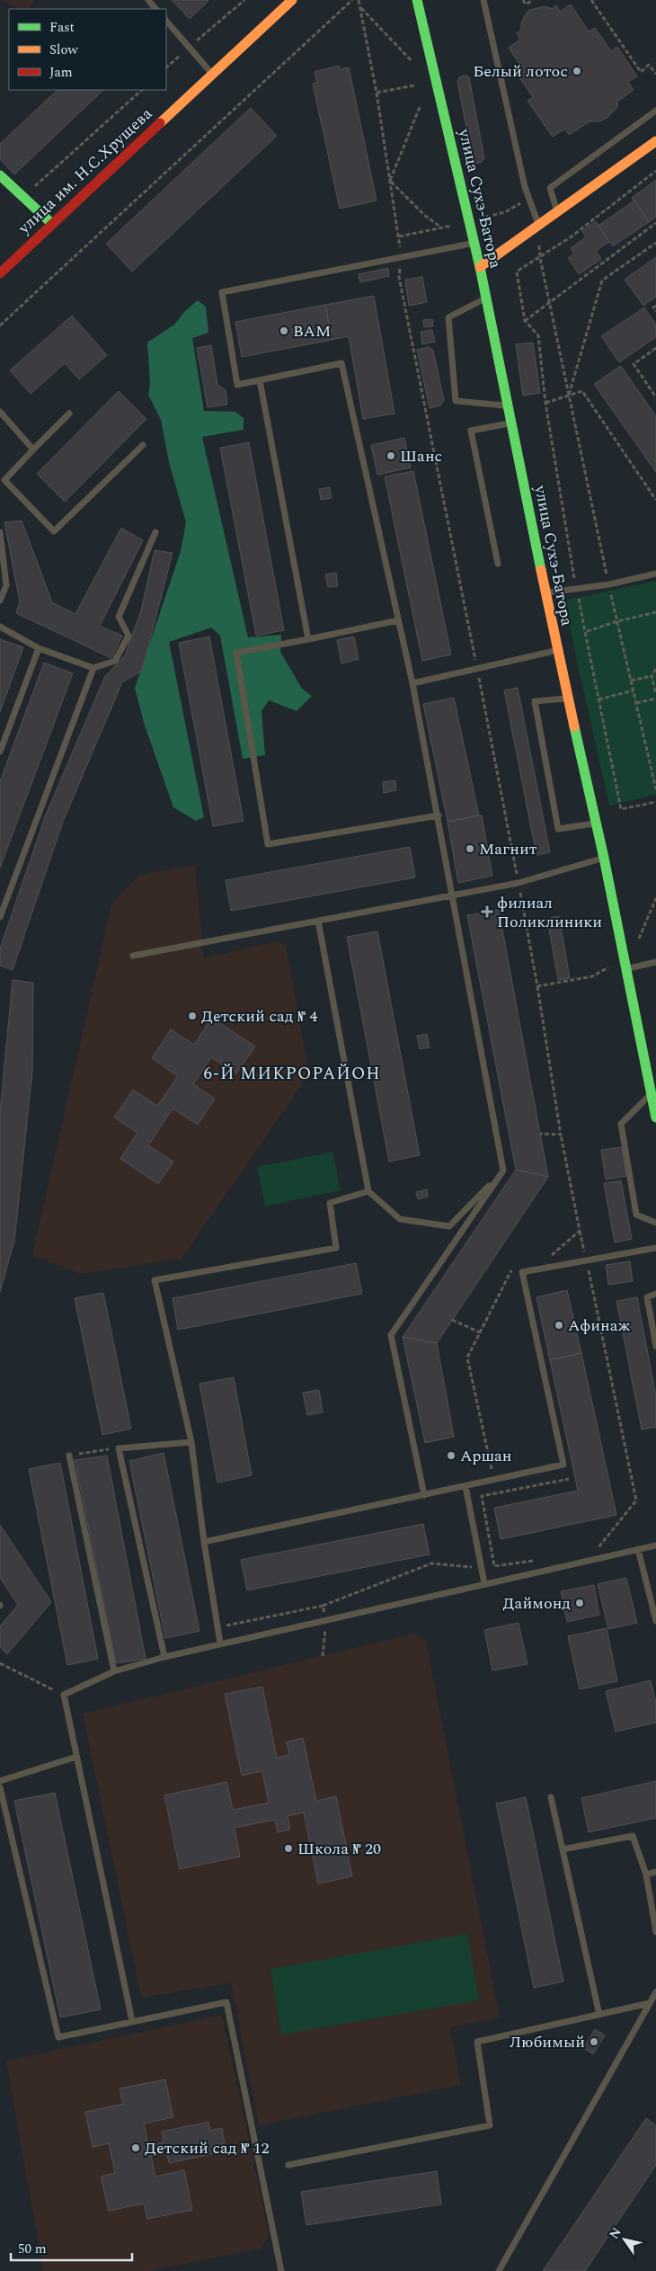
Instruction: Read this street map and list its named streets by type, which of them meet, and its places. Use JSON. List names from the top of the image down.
{
  "streets": {
    "main road": ["улица им. Н.С.Хрущева", "улица Сухэ-Батора"]
  },
  "districts": ["6-Й МИКРОРАЙОН"],
  "places": {
    "other": [
      "Белый лотос",
      "ВАМ",
      "Шанс",
      "Магнит",
      "Детский сад № 4",
      "Афинаж",
      "Аршан",
      "Даймонд",
      "Школа № 20",
      "Любимый",
      "Детский сад № 12"
    ],
    "health": ["филиал Поликлиники"]
  },
  "legend": ["Fast", "Slow", "Jam"],
  "scale_bar": "50 m",
  "north": "top left"
}
